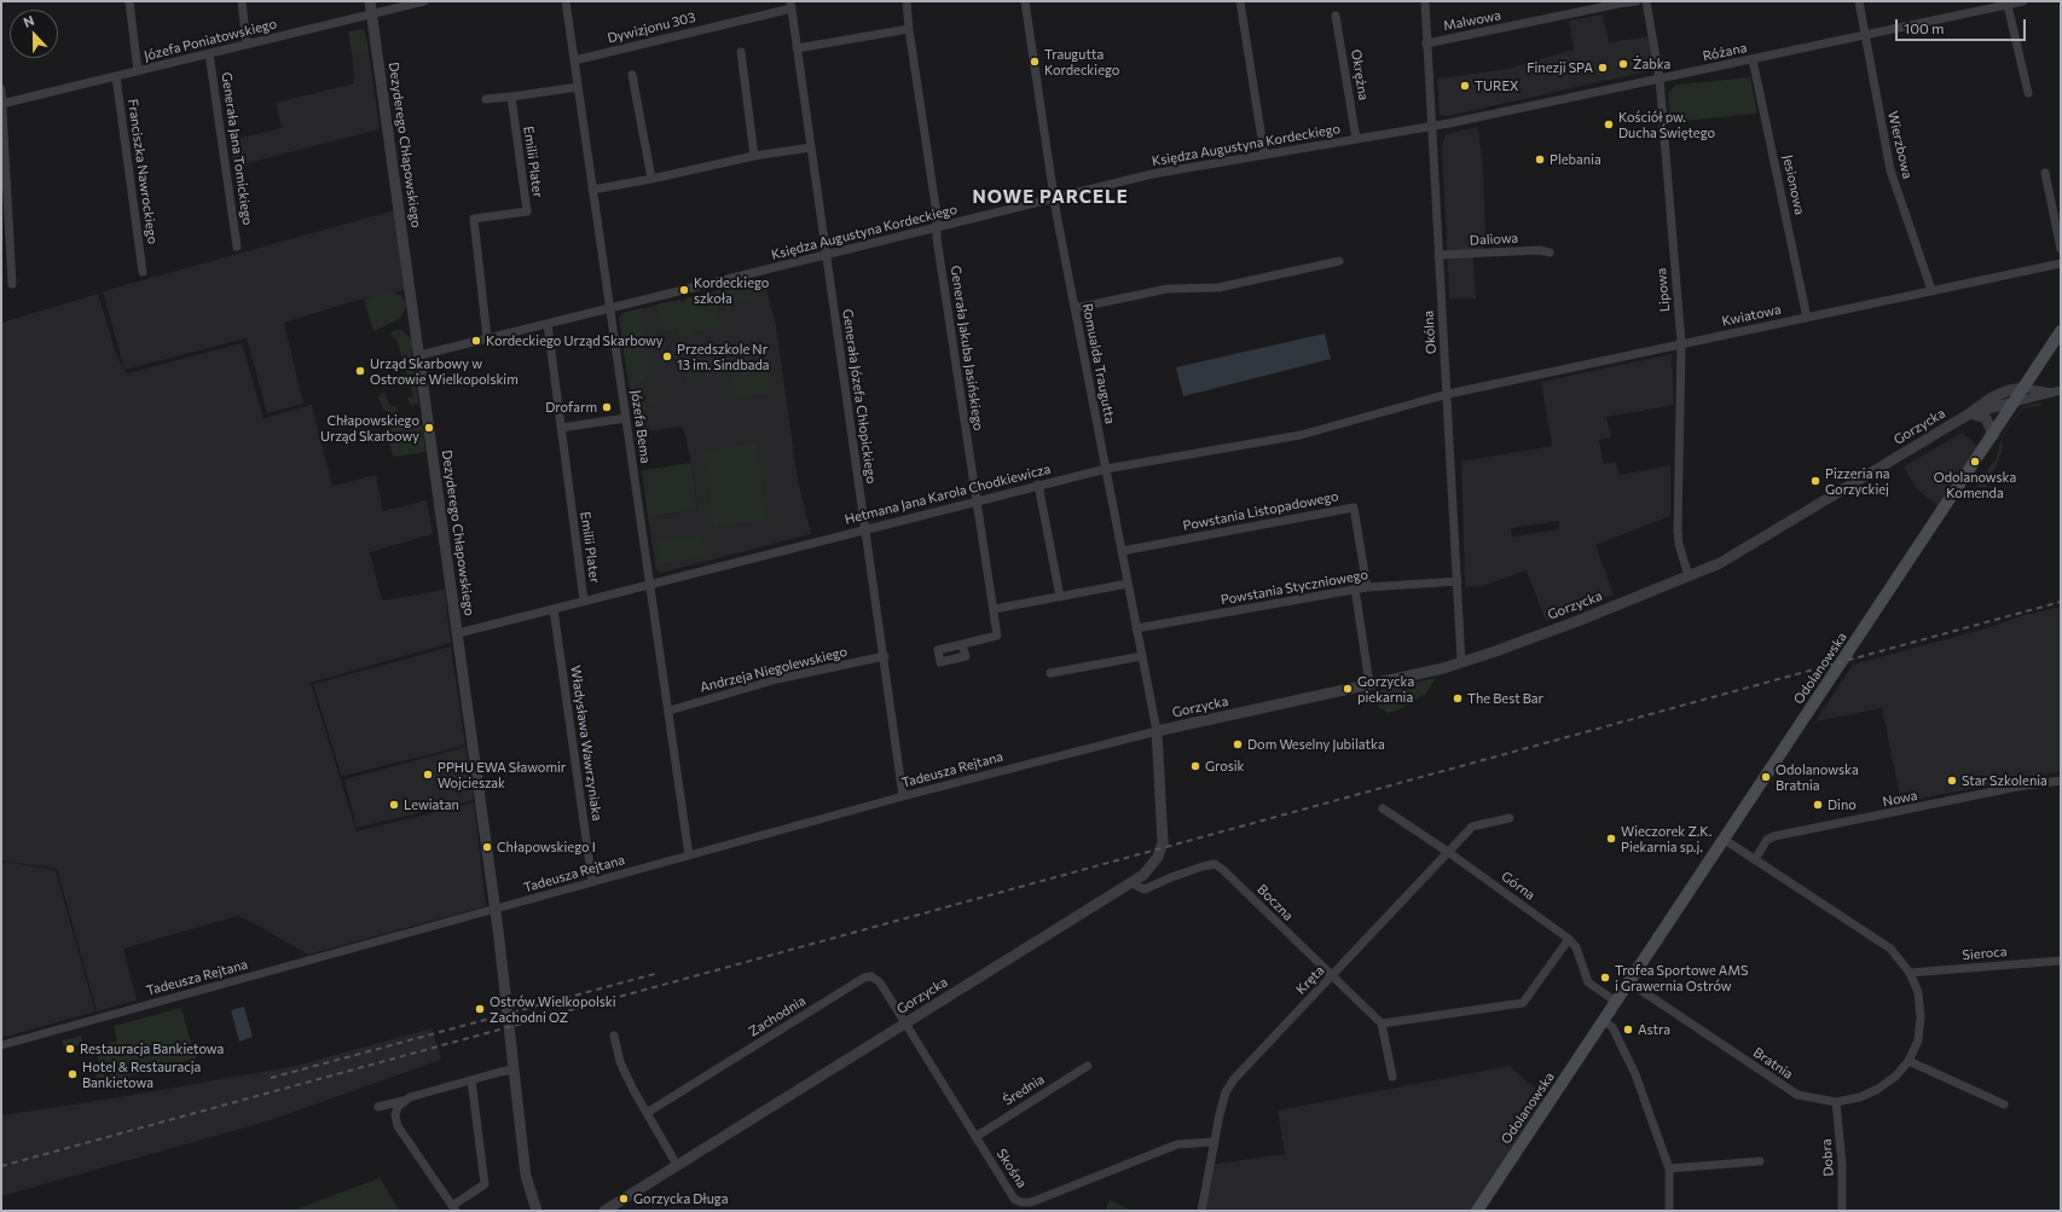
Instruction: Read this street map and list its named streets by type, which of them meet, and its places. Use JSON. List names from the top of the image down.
{
  "streets": {
    "main road": ["Odolanowska"],
    "street": [
      "Malwowa",
      "Dywizjonu 303",
      "Józefa Poniatowskiego",
      "Różana",
      "Okrężna",
      "Dezyderego Chłapowskiego",
      "Księdza Augustyna Kordeckiego",
      "Wierzbowa",
      "Generała Jana Tomickiego",
      "Emilii Plater",
      "Franciszka Nawrockiego",
      "Jesionowa",
      "Daliowa",
      "Lipowa",
      "Kwiatowa",
      "Okólna",
      "Generała Jakuba Jasińskiego",
      "Romualda Traugutta",
      "Generała Józefa Chłopickiego",
      "Józefa Bema",
      "Gorzycka",
      "Hetmana Jana Karola Chodkiewicza",
      "Powstania Listopadowego",
      "Powstania Styczniowego",
      "Andrzeja Niegolewskiego",
      "Władysława Wawrzyniaka",
      "Tadeusza Rejtana",
      "Nowa",
      "Górna",
      "Boczna",
      "Sieroca",
      "Kręta",
      "Zachodnia",
      "Bratnia",
      "Średnia",
      "Dobra",
      "Skośna"
    ]
  },
  "crossings": [
    ["Malwowa", "Okólna"],
    ["Dywizjonu 303", "Generała Józefa Chłopickiego"],
    ["Dywizjonu 303", "Józefa Bema"],
    ["Józefa Poniatowskiego", "Dezyderego Chłapowskiego"],
    ["Józefa Poniatowskiego", "Generała Jana Tomickiego"],
    ["Józefa Poniatowskiego", "Franciszka Nawrockiego"],
    ["Różana", "Księdza Augustyna Kordeckiego"],
    ["Różana", "Wierzbowa"],
    ["Różana", "Jesionowa"],
    ["Różana", "Lipowa"],
    ["Różana", "Okólna"],
    ["Okrężna", "Księdza Augustyna Kordeckiego"],
    ["Dezyderego Chłapowskiego", "Księdza Augustyna Kordeckiego"],
    ["Dezyderego Chłapowskiego", "Hetmana Jana Karola Chodkiewicza"],
    ["Dezyderego Chłapowskiego", "Tadeusza Rejtana"],
    ["Księdza Augustyna Kordeckiego", "Emilii Plater"],
    ["Księdza Augustyna Kordeckiego", "Okólna"],
    ["Księdza Augustyna Kordeckiego", "Generała Jakuba Jasińskiego"],
    ["Księdza Augustyna Kordeckiego", "Romualda Traugutta"],
    ["Księdza Augustyna Kordeckiego", "Generała Józefa Chłopickiego"],
    ["Księdza Augustyna Kordeckiego", "Józefa Bema"],
    ["Wierzbowa", "Kwiatowa"],
    ["Emilii Plater", "Hetmana Jana Karola Chodkiewicza"],
    ["Jesionowa", "Kwiatowa"],
    ["Daliowa", "Okólna"],
    ["Lipowa", "Kwiatowa"],
    ["Lipowa", "Gorzycka"],
    ["Kwiatowa", "Okólna"],
    ["Kwiatowa", "Hetmana Jana Karola Chodkiewicza"],
    ["Okólna", "Gorzycka"],
    ["Okólna", "Hetmana Jana Karola Chodkiewicza"],
    ["Okólna", "Powstania Styczniowego"],
    ["Generała Jakuba Jasińskiego", "Hetmana Jana Karola Chodkiewicza"],
    ["Romualda Traugutta", "Gorzycka"],
    ["Romualda Traugutta", "Hetmana Jana Karola Chodkiewicza"],
    ["Romualda Traugutta", "Powstania Listopadowego"],
    ["Romualda Traugutta", "Powstania Styczniowego"],
    ["Romualda Traugutta", "Tadeusza Rejtana"],
    ["Generała Józefa Chłopickiego", "Hetmana Jana Karola Chodkiewicza"],
    ["Generała Józefa Chłopickiego", "Andrzeja Niegolewskiego"],
    ["Generała Józefa Chłopickiego", "Tadeusza Rejtana"],
    ["Józefa Bema", "Hetmana Jana Karola Chodkiewicza"],
    ["Józefa Bema", "Andrzeja Niegolewskiego"],
    ["Józefa Bema", "Tadeusza Rejtana"],
    ["Gorzycka", "Odolanowska"],
    ["Gorzycka", "Tadeusza Rejtana"],
    ["Gorzycka", "Boczna"],
    ["Gorzycka", "Zachodnia"],
    ["Gorzycka", "Skośna"],
    ["Hetmana Jana Karola Chodkiewicza", "Władysława Wawrzyniaka"],
    ["Powstania Listopadowego", "Powstania Styczniowego"],
    ["Odolanowska", "Górna"],
    ["Odolanowska", "Bratnia"],
    ["Władysława Wawrzyniaka", "Tadeusza Rejtana"],
    ["Nowa", "Bratnia"],
    ["Górna", "Kręta"],
    ["Boczna", "Kręta"],
    ["Sieroca", "Bratnia"],
    ["Kręta", "Skośna"],
    ["Zachodnia", "Skośna"],
    ["Bratnia", "Dobra"],
    ["Średnia", "Skośna"]
  ],
  "districts": ["NOWE PARCELE"],
  "places": [
    "Traugutta Kordeckiego",
    "Żabka",
    "Finezji SPA",
    "TUREX",
    "Kościół pw. Ducha Świętego",
    "Plebania",
    "Kordeckiego szkoła",
    "Kordeckiego Urząd Skarbowy",
    "Przedszkole Nr 13 im. Sindbada",
    "Urząd Skarbowy w Ostrowie Wielkopolskim",
    "Drofarm",
    "Chłapowskiego Urząd Skarbowy",
    "Odolanowska Komenda",
    "Pizzeria na Gorzyckiej",
    "Gorzycka piekarnia",
    "The Best Bar",
    "Dom Weselny Jubilatka",
    "Grosik",
    "PPHU EWA Sławomir Wojcieszak",
    "Odolanowska Bratnia",
    "Star Szkolenia",
    "Lewiatan",
    "Dino",
    "Wieczorek Z.K. Piekarnia sp.j.",
    "Chłapowskiego I",
    "Trofea Sportowe AMS i Grawernia Ostrów",
    "Ostrów Wielkopolski Zachodni OZ",
    "Astra",
    "Restauracja Bankietowa",
    "Hotel & Restauracja Bankietowa",
    "Gorzycka Długa"
  ],
  "scale_bar": "100 m",
  "north": "top"
}
